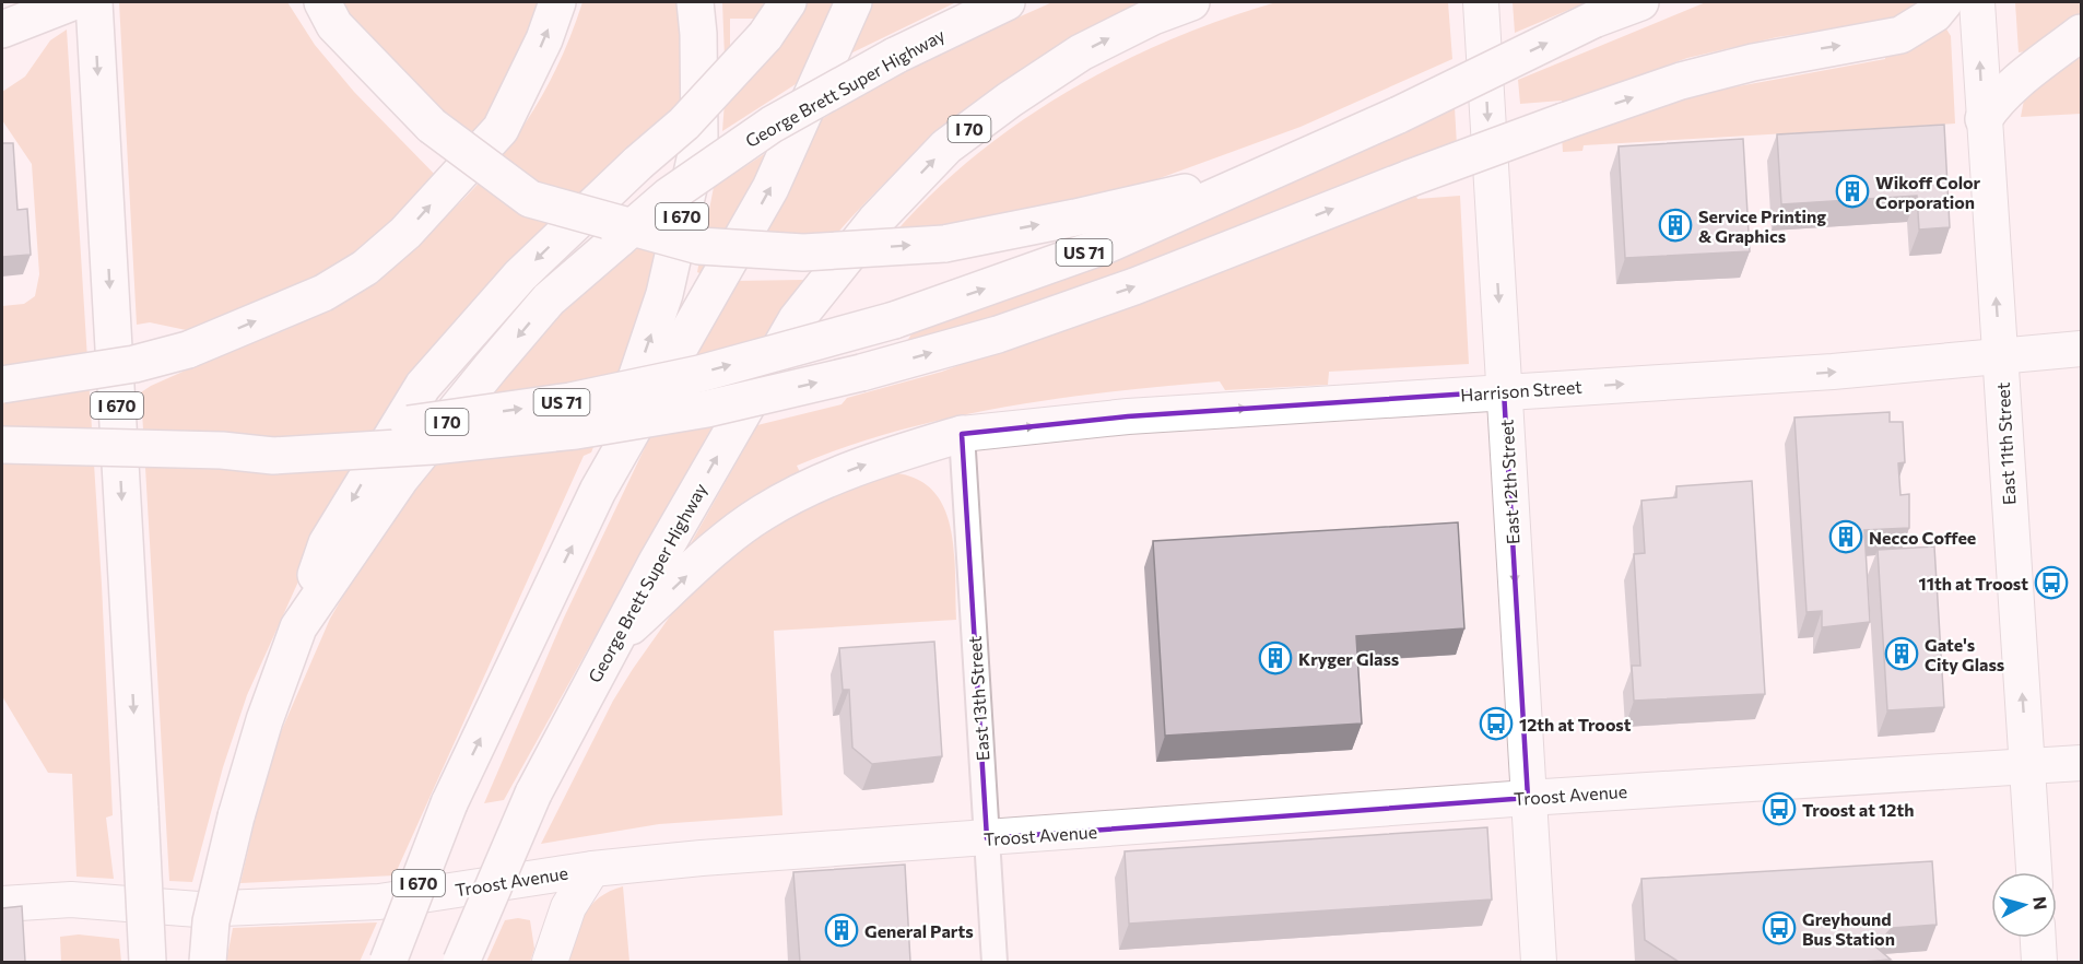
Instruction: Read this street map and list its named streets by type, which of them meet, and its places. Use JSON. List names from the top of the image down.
{
  "streets": {
    "highway": [
      "George Brett Super Highway",
      "I 70",
      "I 670",
      "US 71"
    ],
    "street": [
      "Harrison Street",
      "East 11th Street",
      "East 12th Street",
      "East 13th Street",
      "Troost Avenue"
    ]
  },
  "crossings": [
    ["Harrison Street", "East 11th Street"],
    ["Harrison Street", "East 12th Street"],
    ["Harrison Street", "East 13th Street"],
    ["East 11th Street", "Troost Avenue"],
    ["East 12th Street", "Troost Avenue"],
    ["East 13th Street", "Troost Avenue"]
  ],
  "one_way": ["Harrison Street", "East 11th Street", "East 12th Street"],
  "places": {
    "building": [
      "Wikoff Color Corporation",
      "Service Printing & Graphics",
      "Necco Coffee",
      "Gate's City Glass",
      "Kryger Glass",
      "General Parts"
    ],
    "bus stop": [
      "11th at Troost",
      "12th at Troost",
      "Troost at 12th",
      "Greyhound Bus Station"
    ]
  },
  "north": "right"
}
